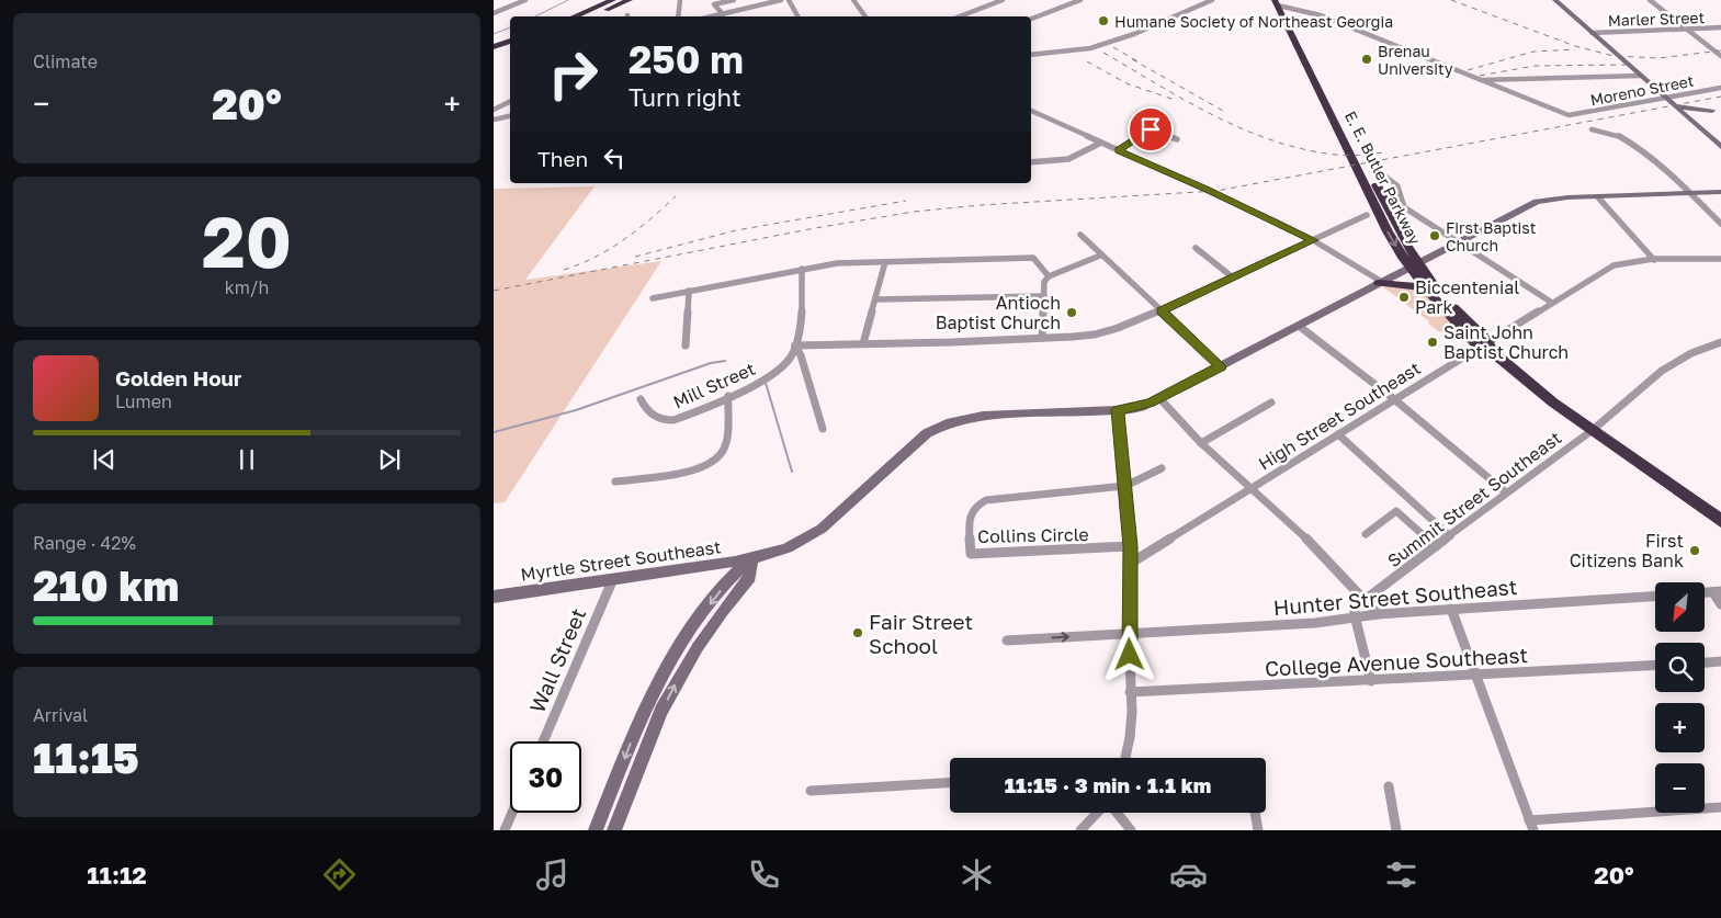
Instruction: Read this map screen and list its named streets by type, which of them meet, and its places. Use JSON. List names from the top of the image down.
{
  "streets": {
    "highway": ["E. E. Butler Parkway"],
    "main road": ["Myrtle Street Southeast"],
    "street": [
      "Marler Street",
      "Moreno Street",
      "Mill Street",
      "High Street Southeast",
      "Summit Street Southeast",
      "Collins Circle",
      "Hunter Street Southeast",
      "Wall Street",
      "College Avenue Southeast"
    ]
  },
  "crossings": [
    ["E. E. Butler Parkway", "High Street Southeast"],
    ["E. E. Butler Parkway", "Summit Street Southeast"],
    ["Summit Street Southeast", "Hunter Street Southeast"],
    ["Myrtle Street Southeast", "Wall Street"]
  ],
  "places": [
    "Humane Society of Northeast Georgia",
    "Brenau University",
    "First Baptist Church",
    "Biccentenial Park",
    "Antioch Baptist Church",
    "Saint John Baptist Church",
    "First Citizens Bank",
    "Fair Street School"
  ],
  "north": "bottom left",
  "page": {
    "tile": [
      "Climate",
      ["20", "km/h"],
      ["Range · 42%", "210 km"],
      ["Arrival", "11:15"]
    ],
    "turn": ["250 m", "Turn right"],
    "heat": ["−", "20°", "+"],
    "then": "Then",
    "song": ["Golden Hour", "Lumen"],
    "map_buttons": ["+", "−"],
    "limit": "30",
    "trip": "11:15 · 3 min · 1.1 km",
    "tabs": ["11:12", "20°"]
  }
}
